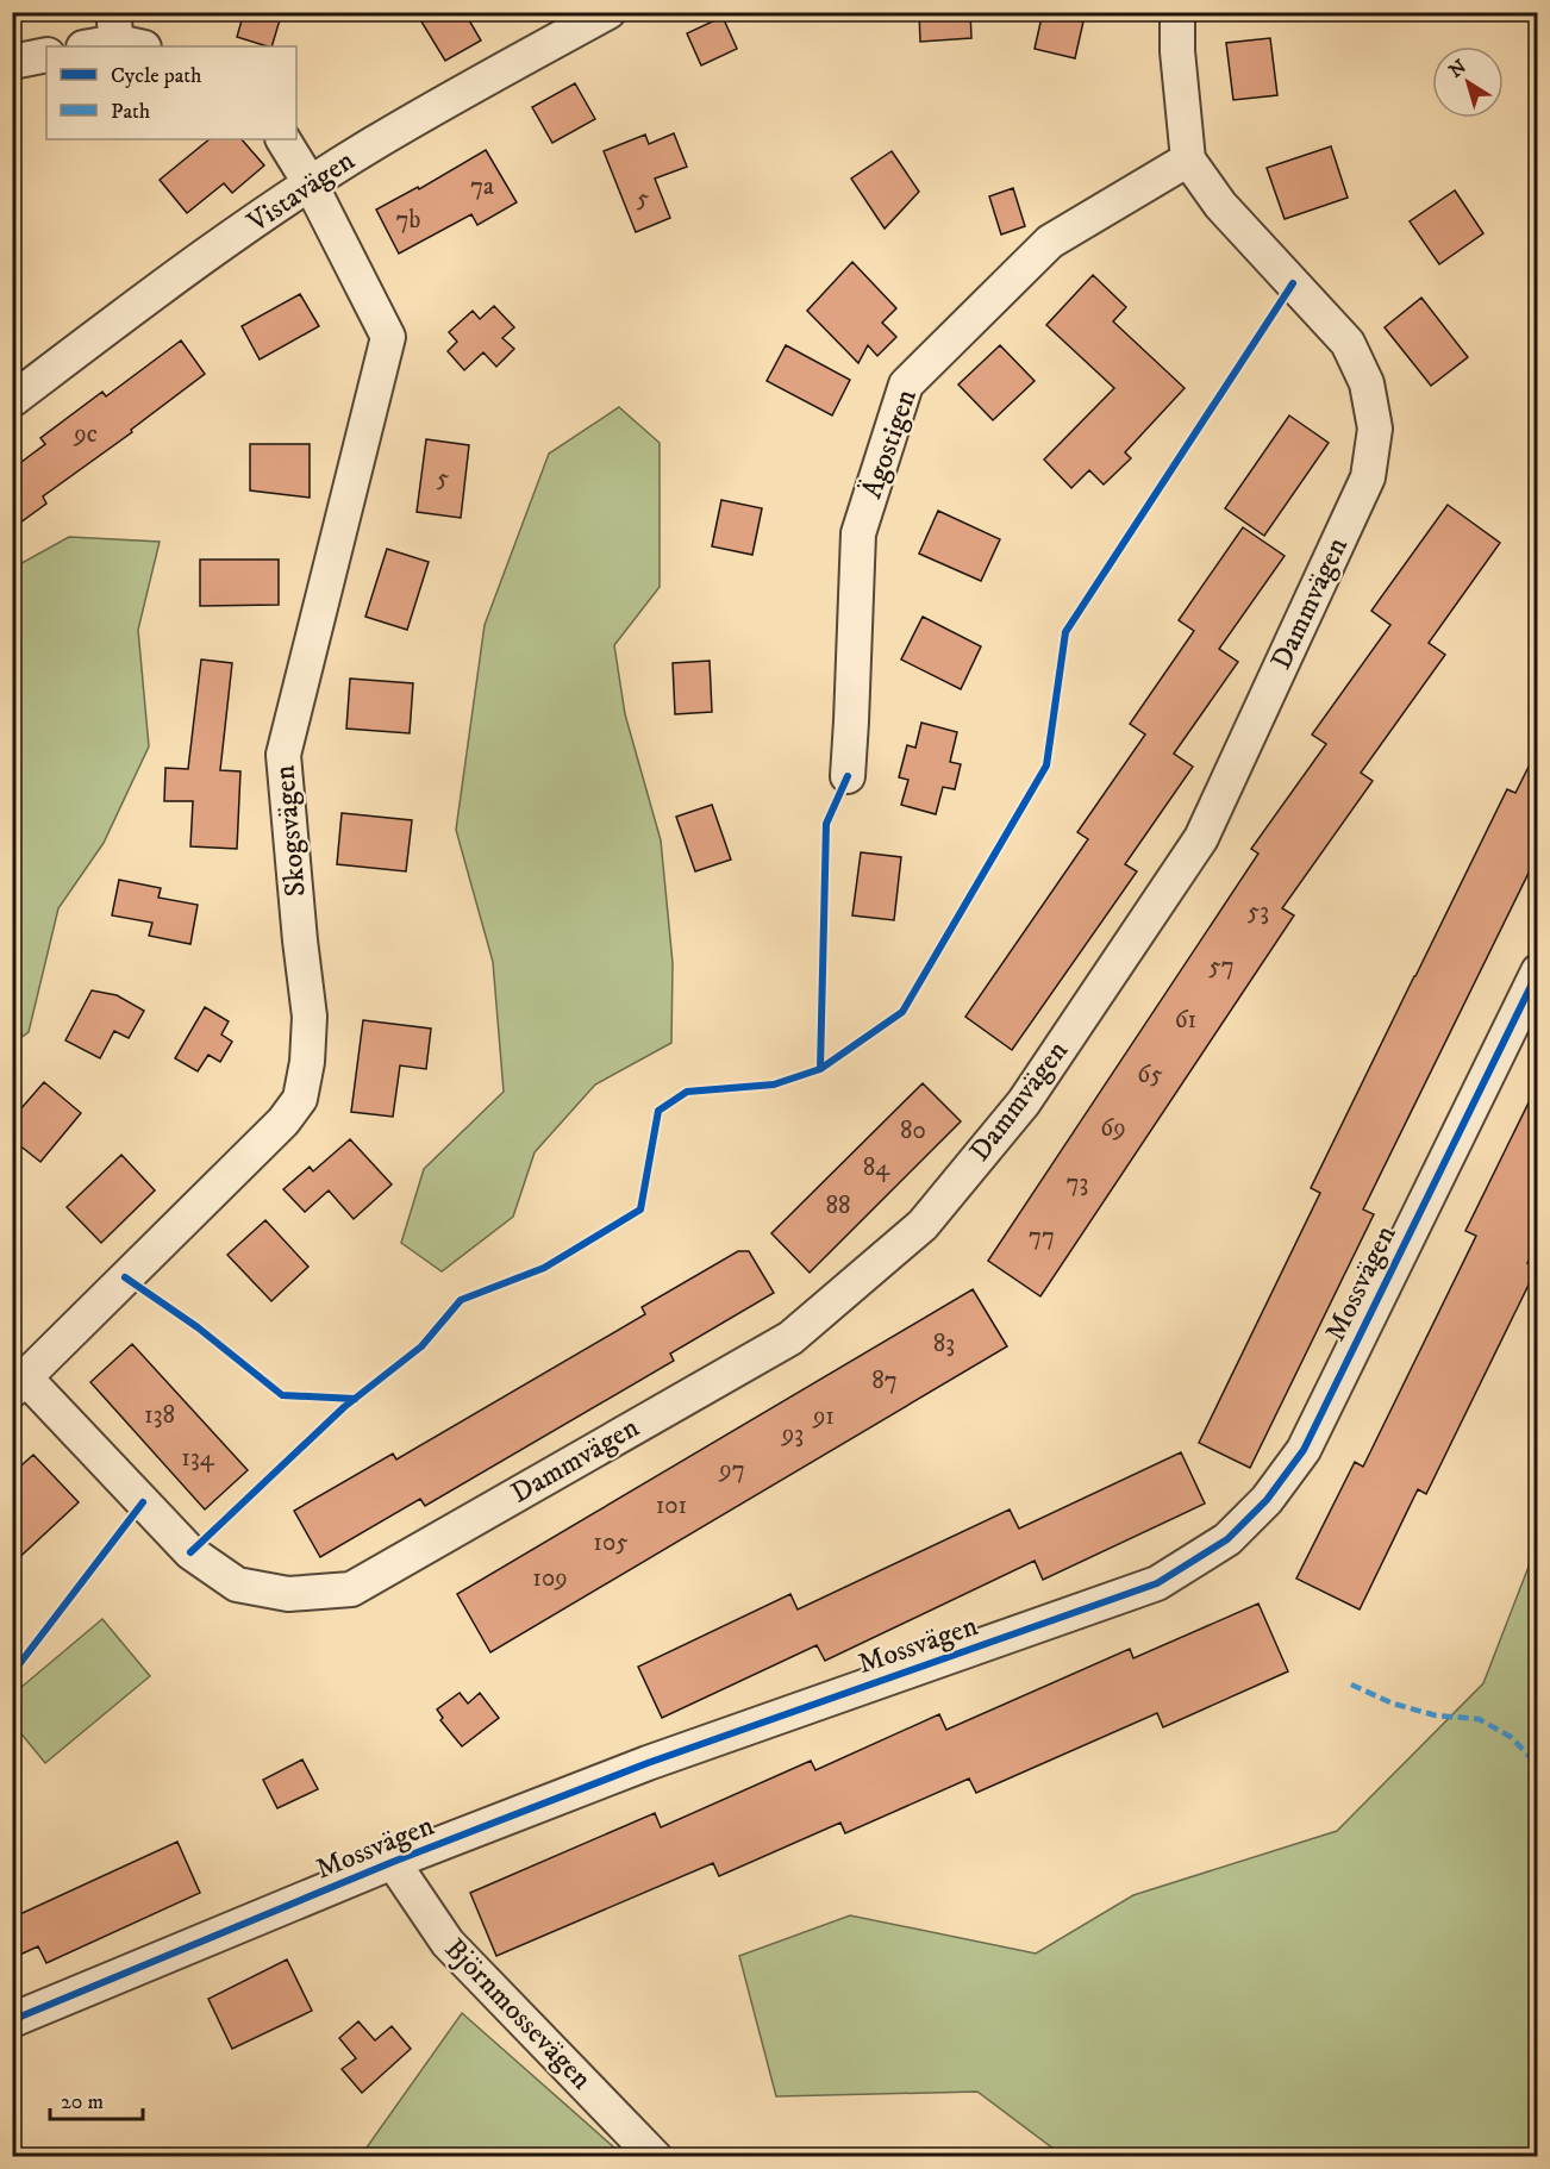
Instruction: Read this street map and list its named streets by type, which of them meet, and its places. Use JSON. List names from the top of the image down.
{
  "streets": {
    "street": [
      "Vistavägen",
      "Ägostigen",
      "Dammvägen",
      "Skogsvägen",
      "Mossvägen",
      "Björnmossevägen"
    ]
  },
  "crossings": [
    ["Vistavägen", "Skogsvägen"],
    ["Ägostigen", "Dammvägen"],
    ["Dammvägen", "Skogsvägen"],
    ["Mossvägen", "Björnmossevägen"]
  ],
  "house_numbers": [
    "7a",
    "5",
    "7b",
    "9c",
    "5",
    "53",
    "57",
    "61",
    "65",
    "69",
    "80",
    "84",
    "73",
    "88",
    "77",
    "83",
    "87",
    "138",
    "91",
    "93",
    "134",
    "97",
    "101",
    "105",
    "109"
  ],
  "legend": ["Cycle path", "Path"],
  "scale_bar": "20 m",
  "north": "top left"
}
